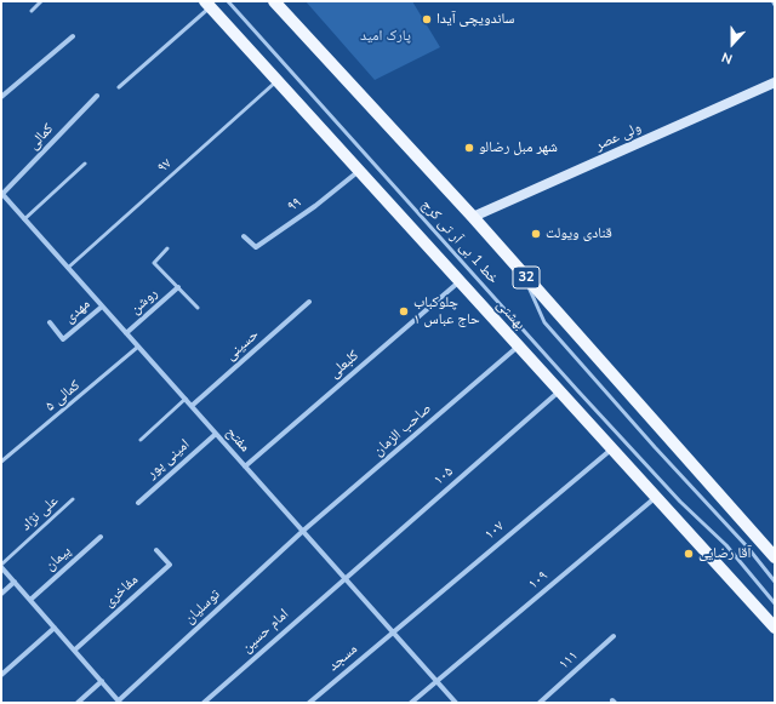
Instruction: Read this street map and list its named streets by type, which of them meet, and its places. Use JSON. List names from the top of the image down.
{
  "streets": {
    "main road": ["32", "بهشتی"],
    "street": [
      "کمالی",
      "ولی عصر",
      "۹۹",
      "روشن",
      "مهدی",
      "حسینی",
      "کلبعلی",
      "صاحب الزمان",
      "مفتح",
      "امینی پور",
      "۱۰۵",
      "۱۰۷",
      "پیمان",
      "۱۰۹",
      "مفاخری",
      "توسلیان",
      "امام حسین",
      "مسجد",
      "۱۱۱"
    ],
    "lane": [
      "۹۷",
      "خط 1 بی آر تی کرج",
      "۵ کمالی",
      "علی نژاد"
    ]
  },
  "crossings": [
    ["کمالی", "مفتح"],
    ["ولی عصر", "32"],
    ["۹۷", "بهشتی"],
    ["۹۷", "مفتح"],
    ["۹۹", "بهشتی"],
    ["خط 1 بی آر تی کرج", "32"],
    ["روشن", "مفتح"],
    ["مهدی", "مفتح"],
    ["بهشتی", "کلبعلی"],
    ["بهشتی", "صاحب الزمان"],
    ["بهشتی", "۱۰۵"],
    ["بهشتی", "۱۰۷"],
    ["بهشتی", "۱۰۹"],
    ["حسینی", "مفتح"],
    ["کلبعلی", "مفتح"],
    ["۵ کمالی", "مفتح"],
    ["صاحب الزمان", "مفتح"],
    ["صاحب الزمان", "توسلیان"],
    ["مفتح", "امینی پور"],
    ["مفتح", "۱۰۵"],
    ["مفتح", "۱۰۷"],
    ["مفتح", "۱۰۹"],
    ["مفتح", "توسلیان"],
    ["مفتح", "امام حسین"],
    ["مفتح", "مسجد"],
    ["۱۰۵", "امام حسین"],
    ["۱۰۷", "مسجد"]
  ],
  "parks": ["پارک امید"],
  "places": [
    "ساندویچی آیدا",
    "شهر مبل رضالو",
    "قنادی ویولت",
    "چلوکباب حاج عباس ۱",
    "آقا رضایی"
  ],
  "north": "bottom"
}
